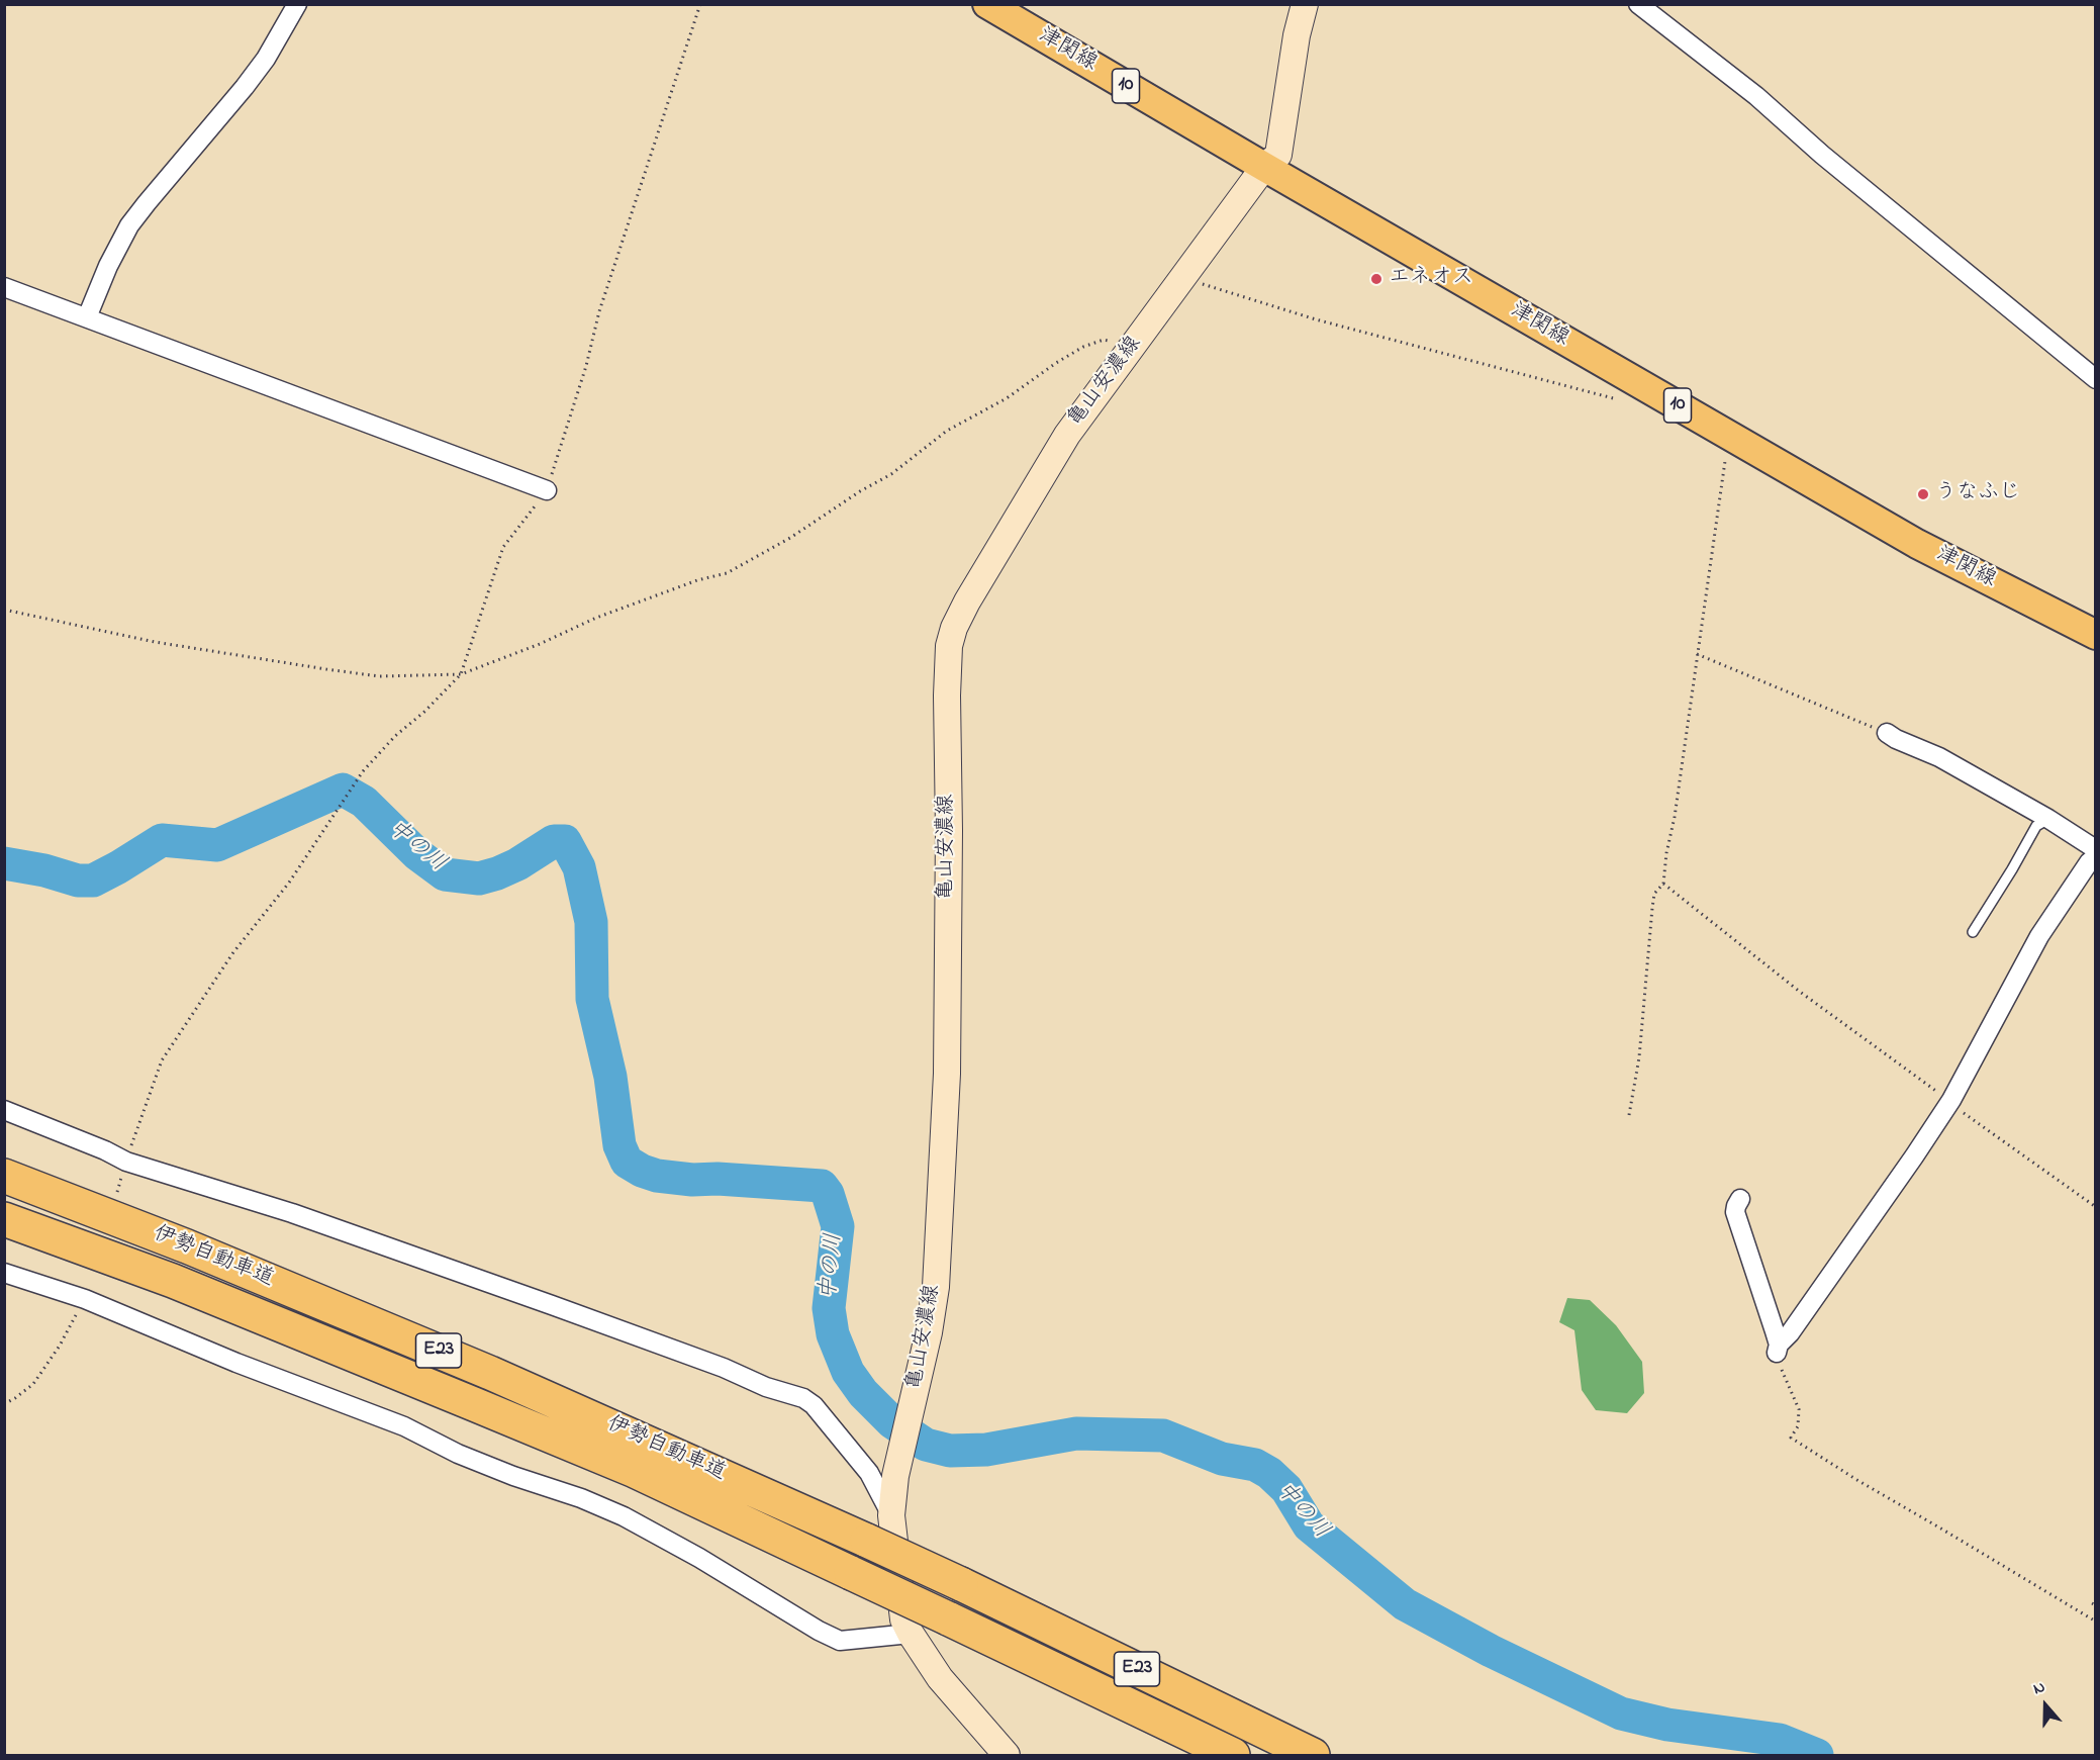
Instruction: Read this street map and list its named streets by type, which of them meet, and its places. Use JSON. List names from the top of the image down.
{
  "streets": {
    "highway": ["伊勢自動車道", "E23"],
    "main road": ["津関線", "10", "亀山安濃線"]
  },
  "crossings": [
    ["津関線", "亀山安濃線"]
  ],
  "water": ["中の川"],
  "places": ["エネオス", "うなふじ"],
  "north": "top"
}
